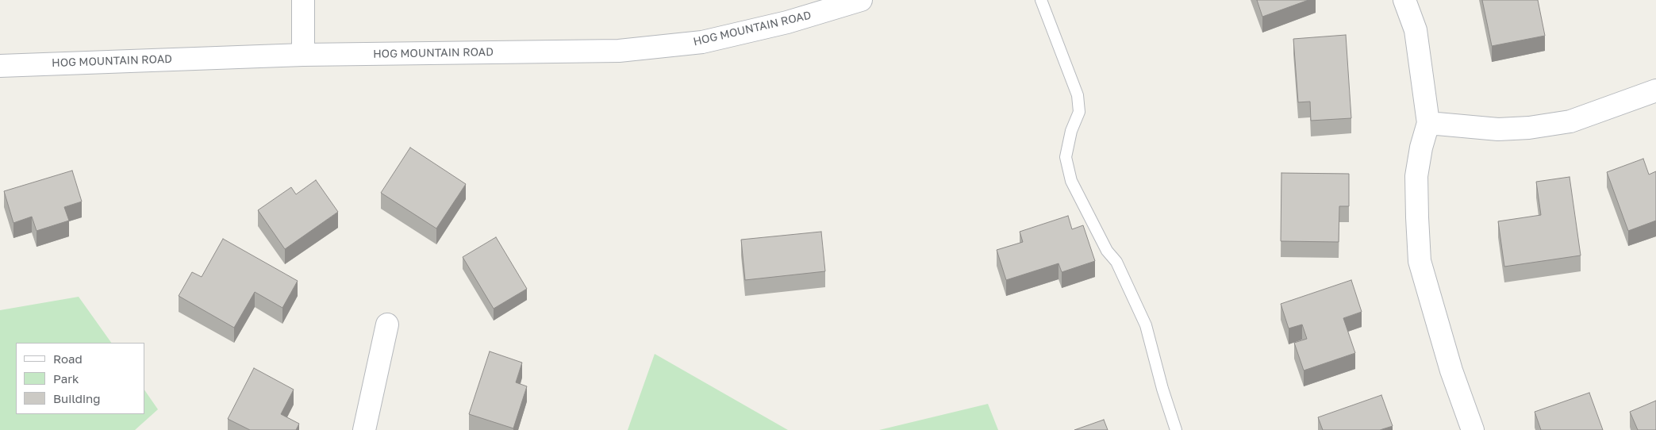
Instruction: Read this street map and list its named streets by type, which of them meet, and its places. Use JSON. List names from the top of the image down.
{
  "streets": {
    "street": ["HOG MOUNTAIN ROAD"]
  },
  "legend": ["Road", "Park", "Building"]
}
